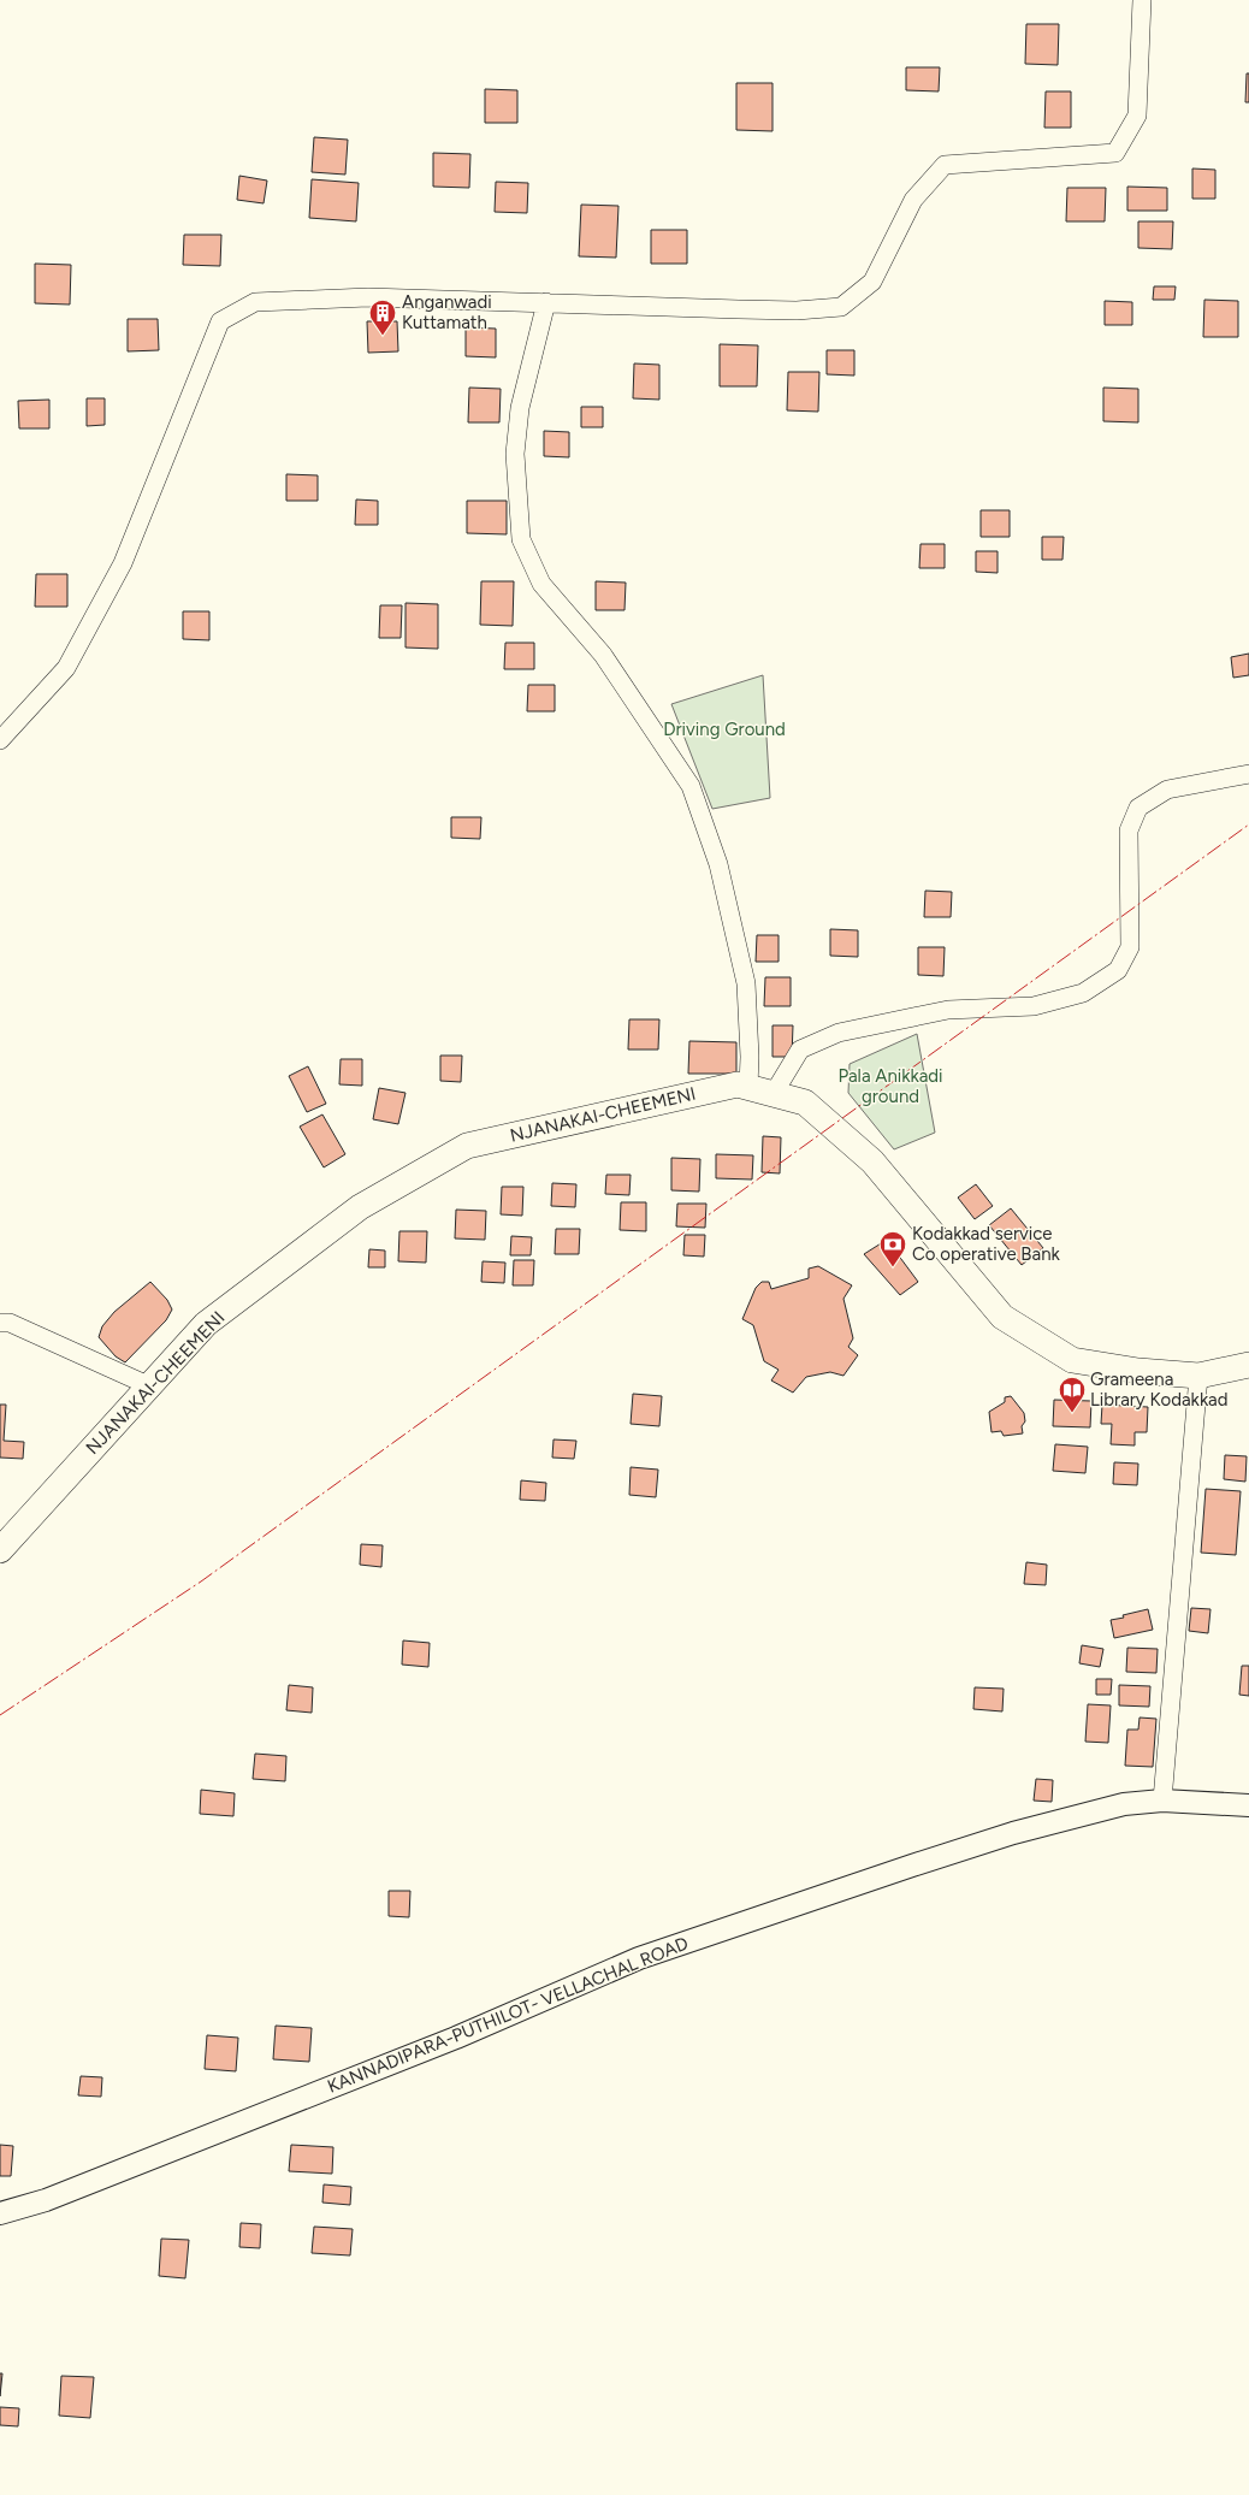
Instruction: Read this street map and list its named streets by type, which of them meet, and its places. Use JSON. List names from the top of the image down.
{
  "streets": {
    "main road": ["NJANAKAI-CHEEMENI"],
    "street": ["KANNADIPARA-PUTHILOT- VELLACHAL ROAD"]
  },
  "parks": ["Driving Ground", "Pala Anikkadi ground"],
  "places": {
    "building": ["Anganwadi Kuttamath"],
    "bank": ["Kodakkad service Co operative Bank"],
    "library": ["Grameena Library Kodakkad"]
  }
}
